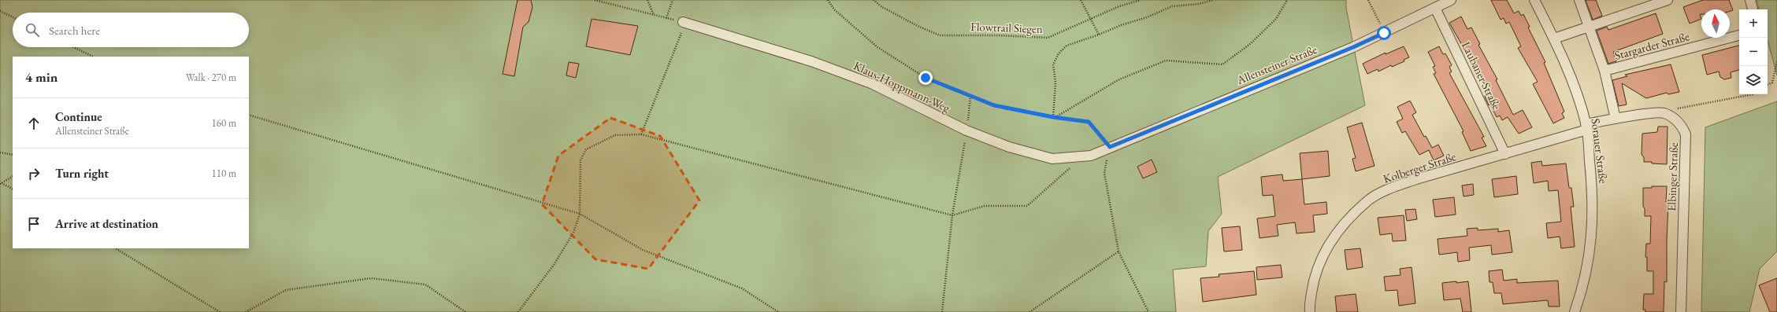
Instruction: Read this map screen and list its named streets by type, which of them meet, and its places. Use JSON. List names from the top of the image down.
{
  "streets": {
    "street": [
      "Stargarder Straße",
      "Allensteiner Straße",
      "Laubaner Straße",
      "Klaus-Hoppmann-Weg",
      "Sorauer Straße",
      "Kolberger Straße",
      "Elbinger Straße"
    ],
    "path": ["Flowtrail Siegen"]
  },
  "crossings": [
    ["Stargarder Straße", "Elbinger Straße"],
    ["Allensteiner Straße", "Laubaner Straße"],
    ["Allensteiner Straße", "Klaus-Hoppmann-Weg"],
    ["Laubaner Straße", "Kolberger Straße"],
    ["Sorauer Straße", "Kolberger Straße"],
    ["Sorauer Straße", "Elbinger Straße"],
    ["Kolberger Straße", "Elbinger Straße"]
  ],
  "north": "top",
  "page": {
    "map_buttons": ["+", "−"],
    "search": "Search here",
    "heading": ["4 min", "Walk · 270 m"],
    "list": [
      ["Continue", "Allensteiner Straße", "160 m"],
      ["Turn right", "110 m"],
      "Arrive at destination"
    ]
  }
}
